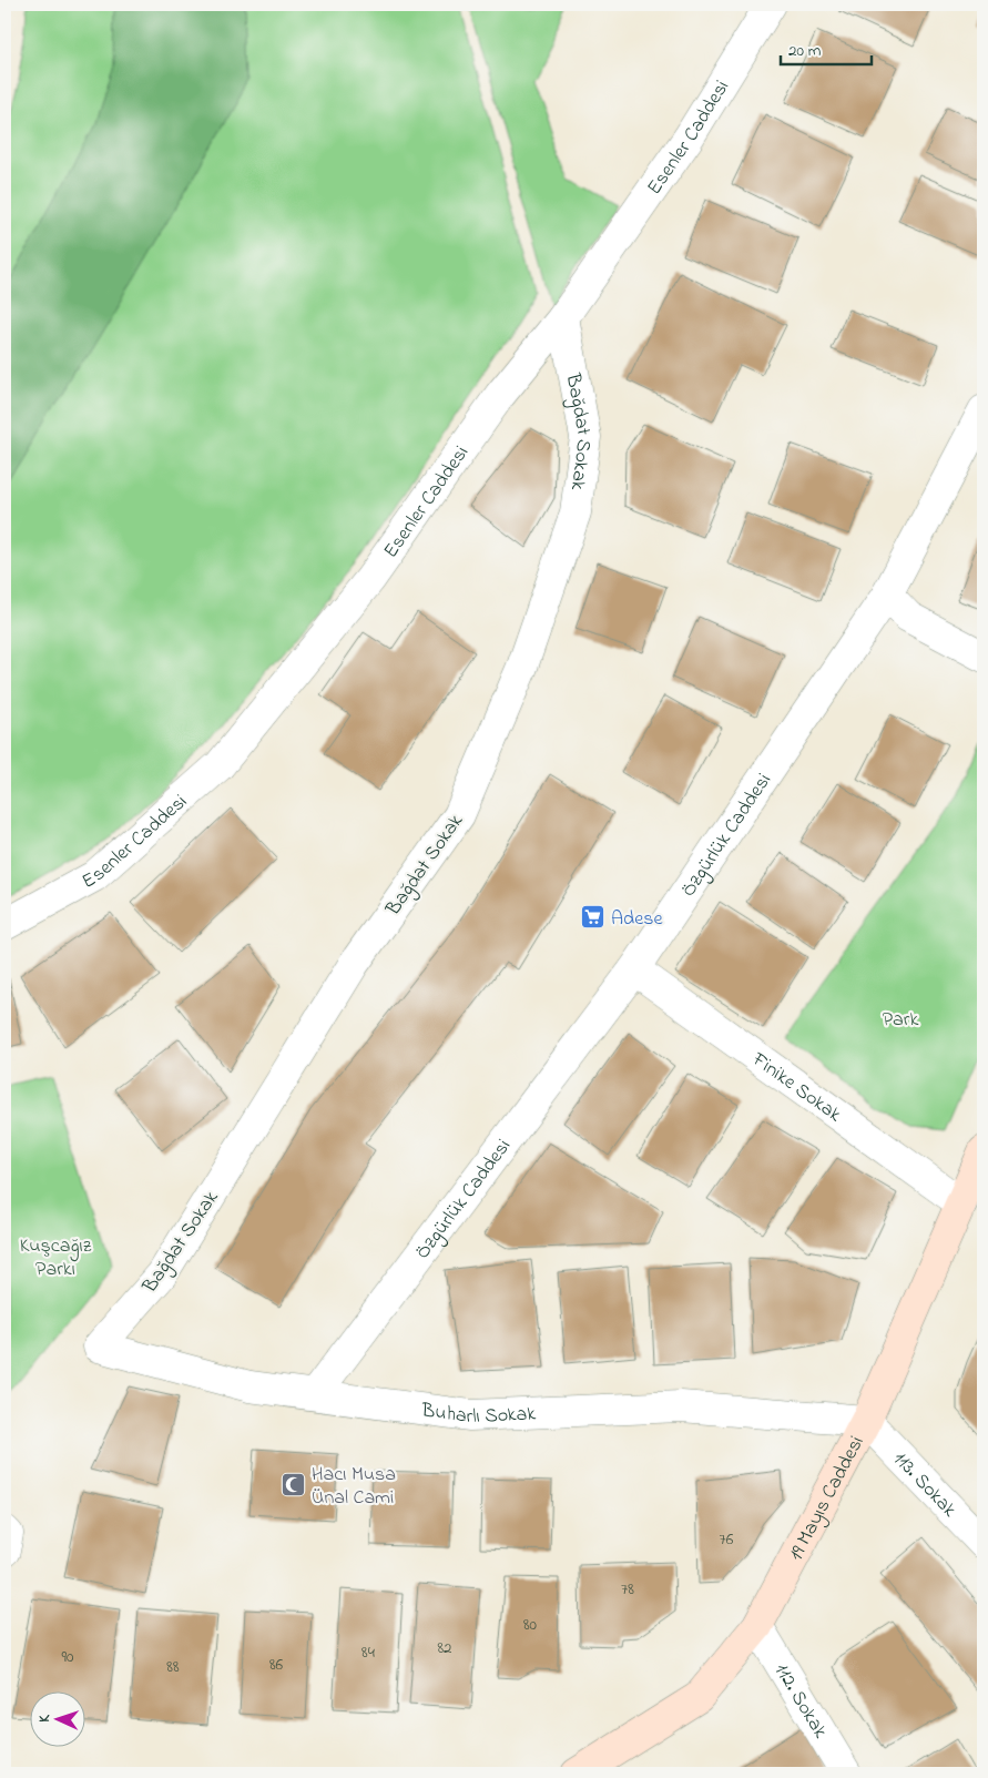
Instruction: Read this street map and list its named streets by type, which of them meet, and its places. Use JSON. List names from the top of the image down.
{
  "streets": {
    "main road": ["19 Mayıs Caddesi"],
    "street": [
      "Esenler Caddesi",
      "Bağdat Sokak",
      "Özgürlük Caddesi",
      "Finike Sokak",
      "Buharlı Sokak",
      "113. Sokak",
      "112. Sokak"
    ]
  },
  "crossings": [
    ["Esenler Caddesi", "Bağdat Sokak"],
    ["Bağdat Sokak", "Buharlı Sokak"],
    ["Özgürlük Caddesi", "Finike Sokak"],
    ["Özgürlük Caddesi", "Buharlı Sokak"],
    ["Finike Sokak", "19 Mayıs Caddesi"],
    ["Buharlı Sokak", "113. Sokak"],
    ["Buharlı Sokak", "19 Mayıs Caddesi"],
    ["113. Sokak", "19 Mayıs Caddesi"],
    ["19 Mayıs Caddesi", "112. Sokak"]
  ],
  "parks": ["Park", "Kuşcağız Parkı"],
  "places": {
    "supermarket": ["Adese"],
    "mosque": ["Hacı Musa Ünal Cami"]
  },
  "house_numbers": [
    "76",
    "78",
    "80",
    "82",
    "84",
    "90",
    "86",
    "88"
  ],
  "scale_bar": "20 m",
  "north": "left"
}
